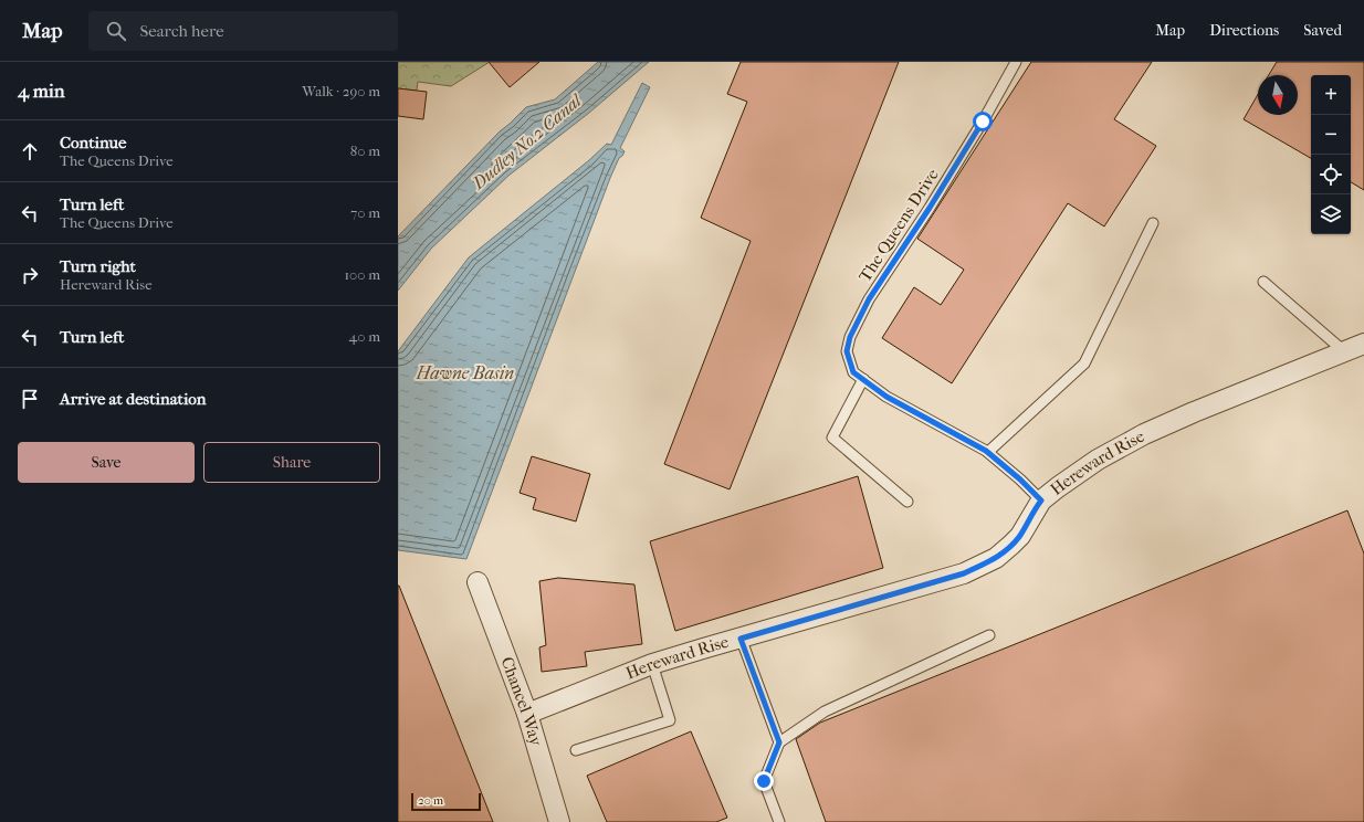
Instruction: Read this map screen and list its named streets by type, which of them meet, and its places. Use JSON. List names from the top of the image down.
{
  "streets": {
    "street": ["Hereward Rise", "Chancel Way"],
    "lane": ["The Queens Drive"]
  },
  "crossings": [
    ["The Queens Drive", "Hereward Rise"],
    ["Hereward Rise", "Chancel Way"]
  ],
  "water": ["Dudley No.2 Canal", "Hawne Basin"],
  "scale_bar": "20 m",
  "north": "bottom",
  "page": {
    "header": "Map",
    "search": "Search here",
    "nav": ["Map", "Directions", "Saved"],
    "heading": ["4 min", "Walk · 290 m"],
    "map_buttons": ["+", "−"],
    "list": [
      ["Continue", "The Queens Drive", "80 m"],
      ["Turn left", "The Queens Drive", "70 m"],
      ["Turn right", "Hereward Rise", "100 m"],
      ["Turn left", "40 m"],
      "Arrive at destination"
    ],
    "buttons": ["Save", "Share"],
    "scale": "20 m"
  }
}
